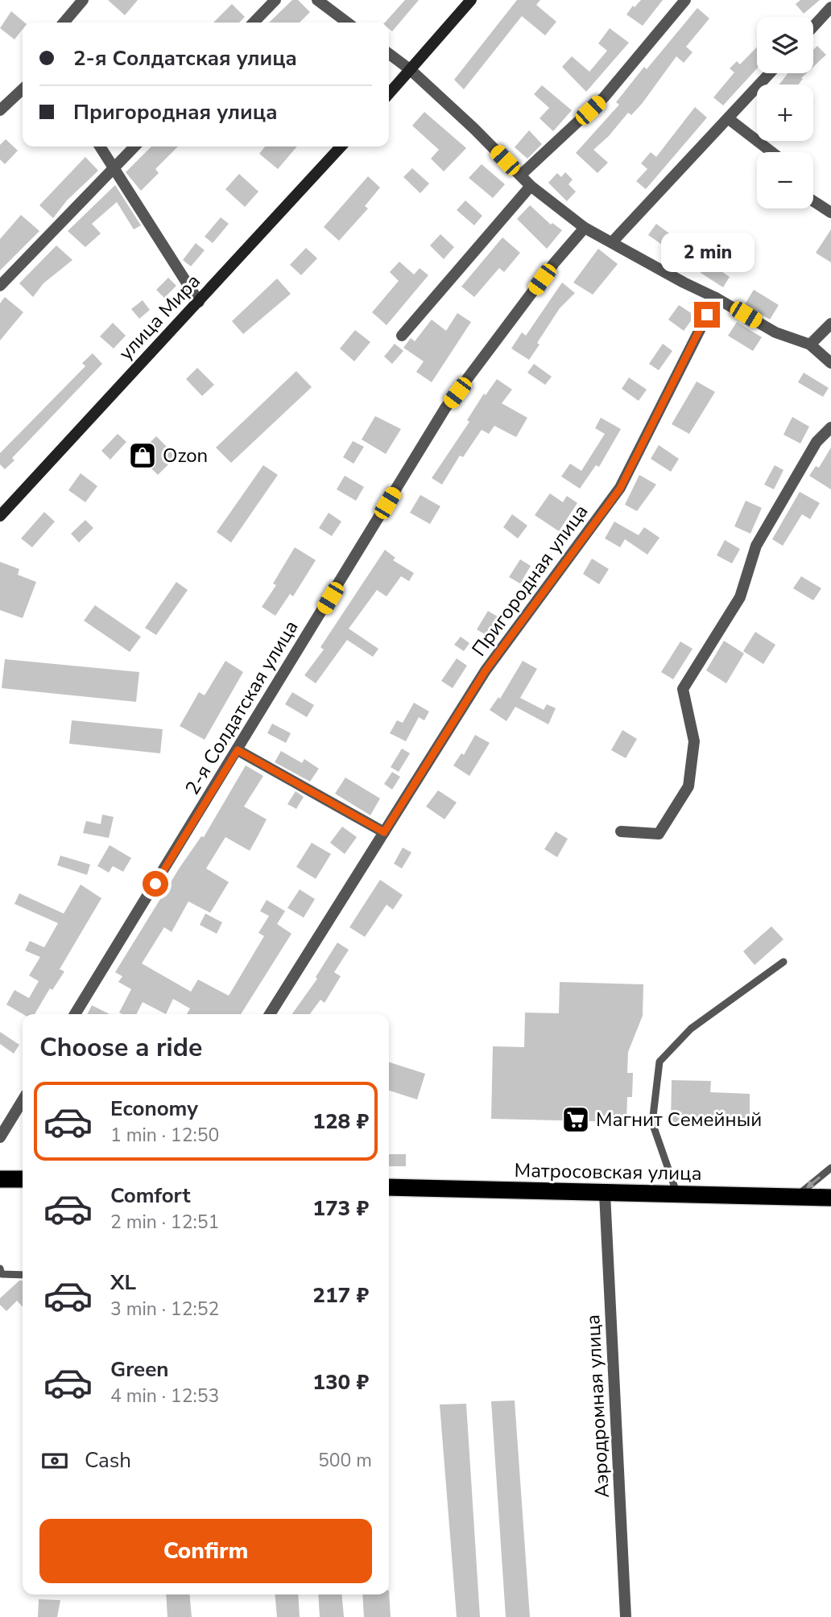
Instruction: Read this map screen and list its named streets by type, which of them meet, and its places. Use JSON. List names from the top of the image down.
{
  "streets": {
    "highway": ["Матросовская улица"],
    "street": [
      "улица Мира",
      "Пригородная улица",
      "2-я Солдатская улица",
      "Аэродромная улица"
    ]
  },
  "crossings": [
    ["Матросовская улица", "Аэродромная улица"]
  ],
  "places": {
    "shop": ["Ozon"],
    "supermarket": ["Магнит Семейный"]
  },
  "page": {
    "map_buttons": ["+", "−"],
    "banner": ["2-я Солдатская улица", "Пригородная улица"],
    "bubble": "2 min",
    "heading": "Choose a ride",
    "list": [
      {
        "name": "Economy",
        "note": "1 min · 12:50",
        "value": "128 ₽"
      },
      {
        "name": "Comfort",
        "note": "2 min · 12:51",
        "value": "173 ₽"
      },
      {
        "name": "XL",
        "note": "3 min · 12:52",
        "value": "217 ₽"
      },
      {
        "name": "Green",
        "note": "4 min · 12:53",
        "value": "130 ₽"
      }
    ],
    "pay": ["Cash", "500 m"],
    "buttons": "Confirm"
  }
}
